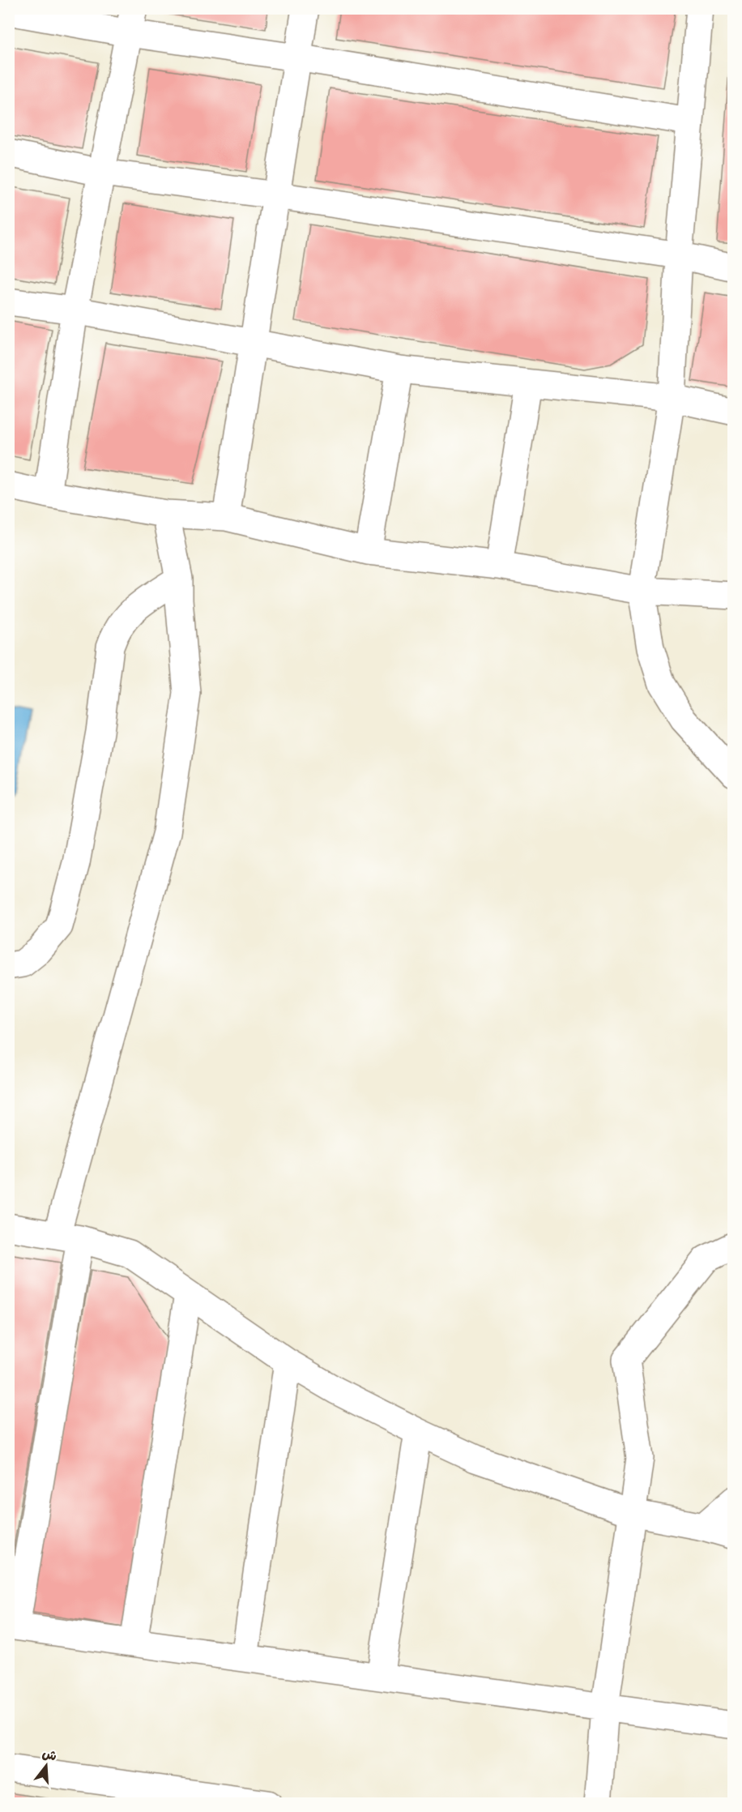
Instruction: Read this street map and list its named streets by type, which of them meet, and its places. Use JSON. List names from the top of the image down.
{
  "north": "top"
}
